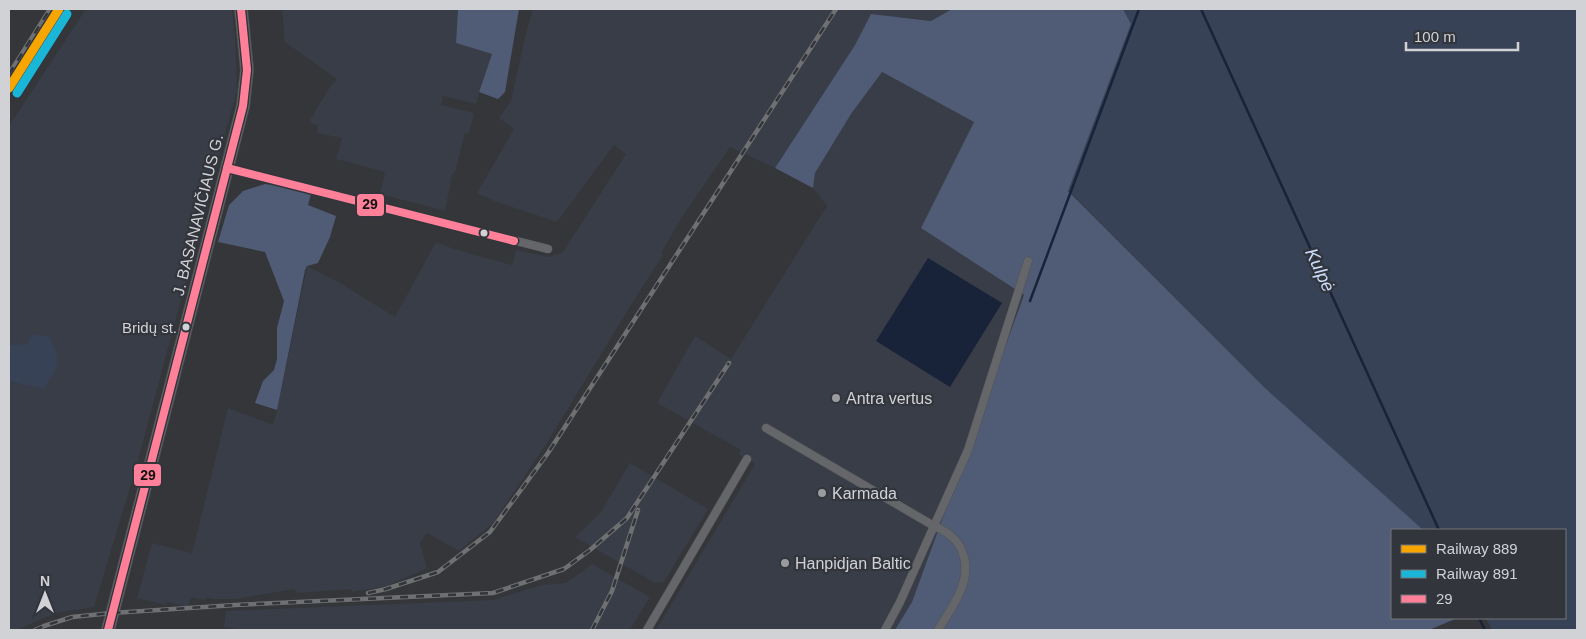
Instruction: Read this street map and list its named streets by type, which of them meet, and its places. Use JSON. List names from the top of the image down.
{
  "streets": {
    "main road": ["J. BASANAVIČIAUS G."]
  },
  "water": ["Kulpė"],
  "places": [
    "Bridų st.",
    "Antra vertus",
    "Karmada",
    "Hanpidjan Baltic"
  ],
  "lines": ["rail line 889", "transit line 29", "rail line 891"],
  "legend": ["Railway 889", "Railway 891", "29"],
  "scale_bar": "100 m",
  "north": "top"
}
